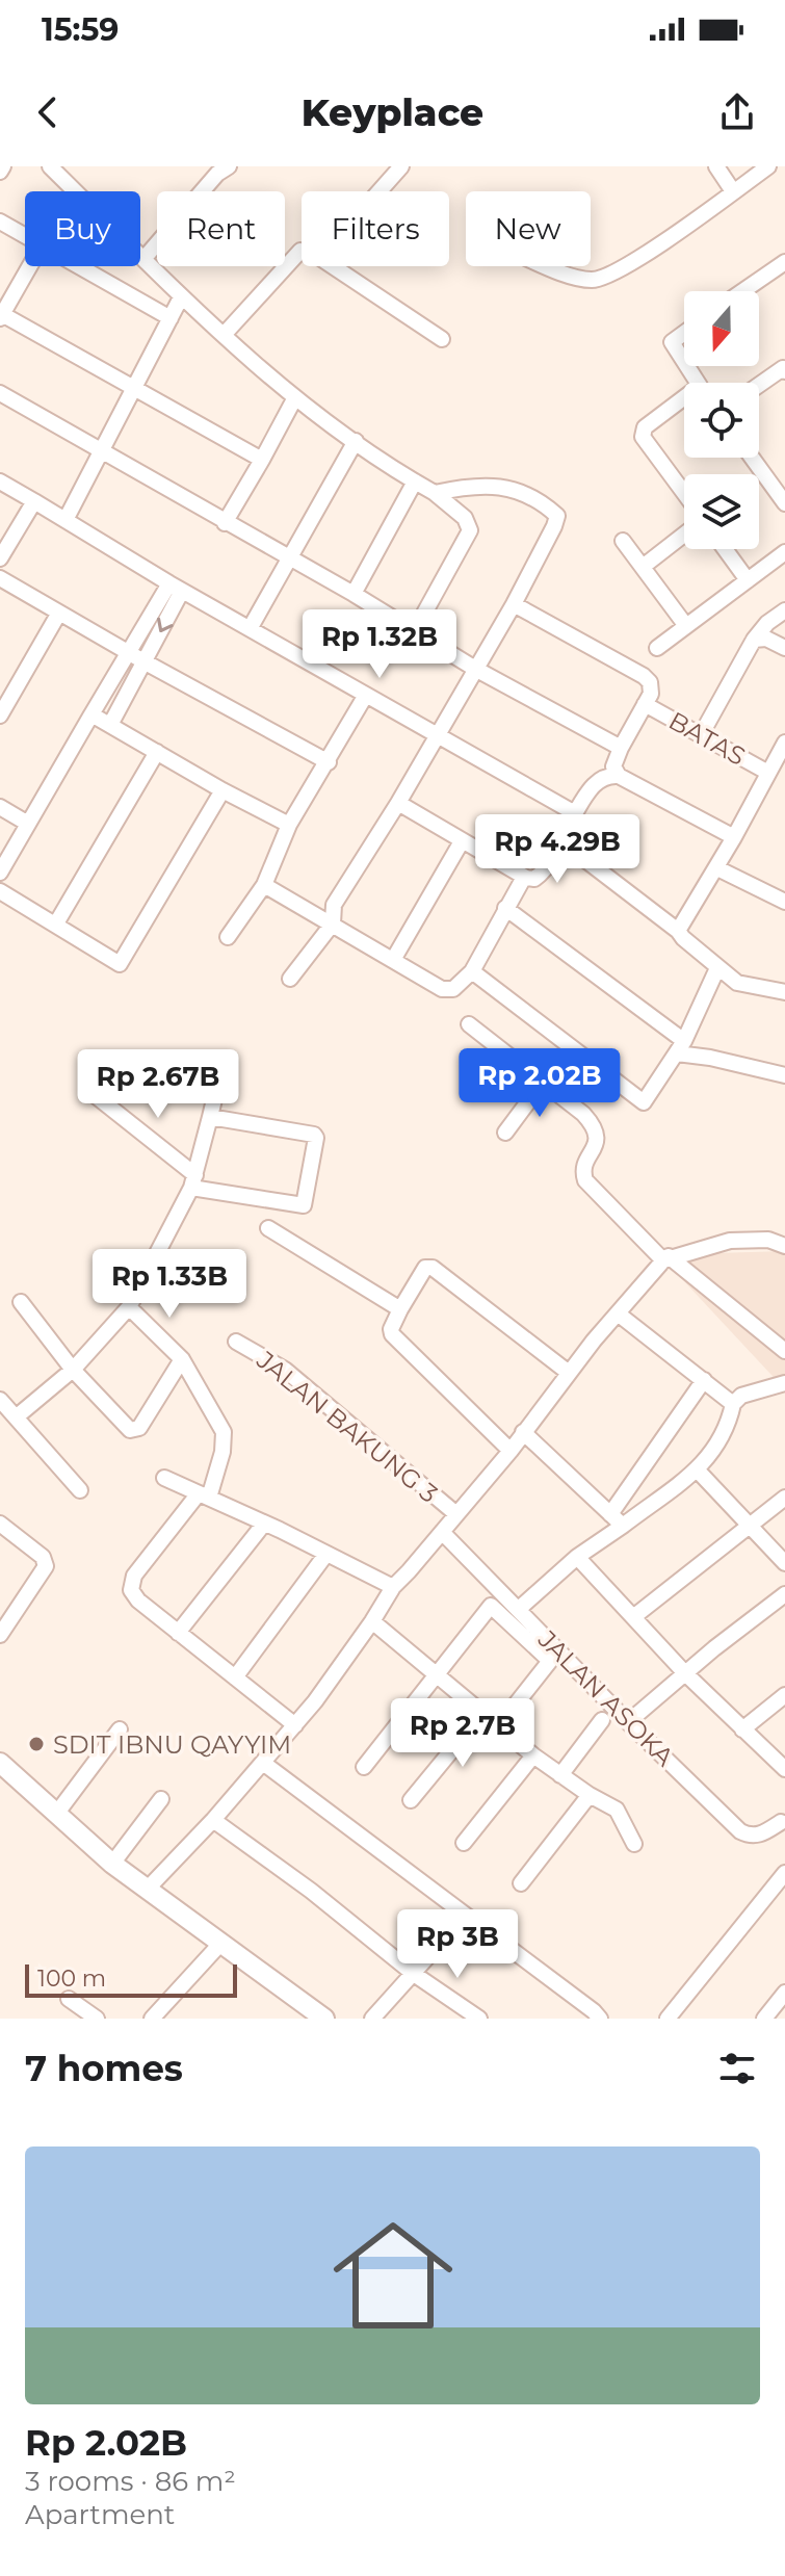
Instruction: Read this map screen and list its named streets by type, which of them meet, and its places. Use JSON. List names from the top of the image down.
{
  "streets": {
    "street": ["BATAS", "JALAN BAKUNG 3", "JALAN ASOKA"]
  },
  "places": ["SDIT IBNU QAYYIM"],
  "scale_bar": "100 m",
  "north": "bottom",
  "page": {
    "status": "15:59",
    "header": "Keyplace",
    "chip": [
      "Buy",
      "Rent",
      "Filters",
      "New"
    ],
    "price": [
      "Rp 1.32B",
      "Rp 4.29B",
      "Rp 2.02B",
      "Rp 2.67B",
      "Rp 1.33B",
      "Rp 2.7B",
      "Rp 3B"
    ],
    "scale": "100 m",
    "heading": "7 homes",
    "list": [
      {
        "name": "Rp 2.02B",
        "note": "3 rooms · 86 m² · Apartment"
      }
    ]
  }
}
